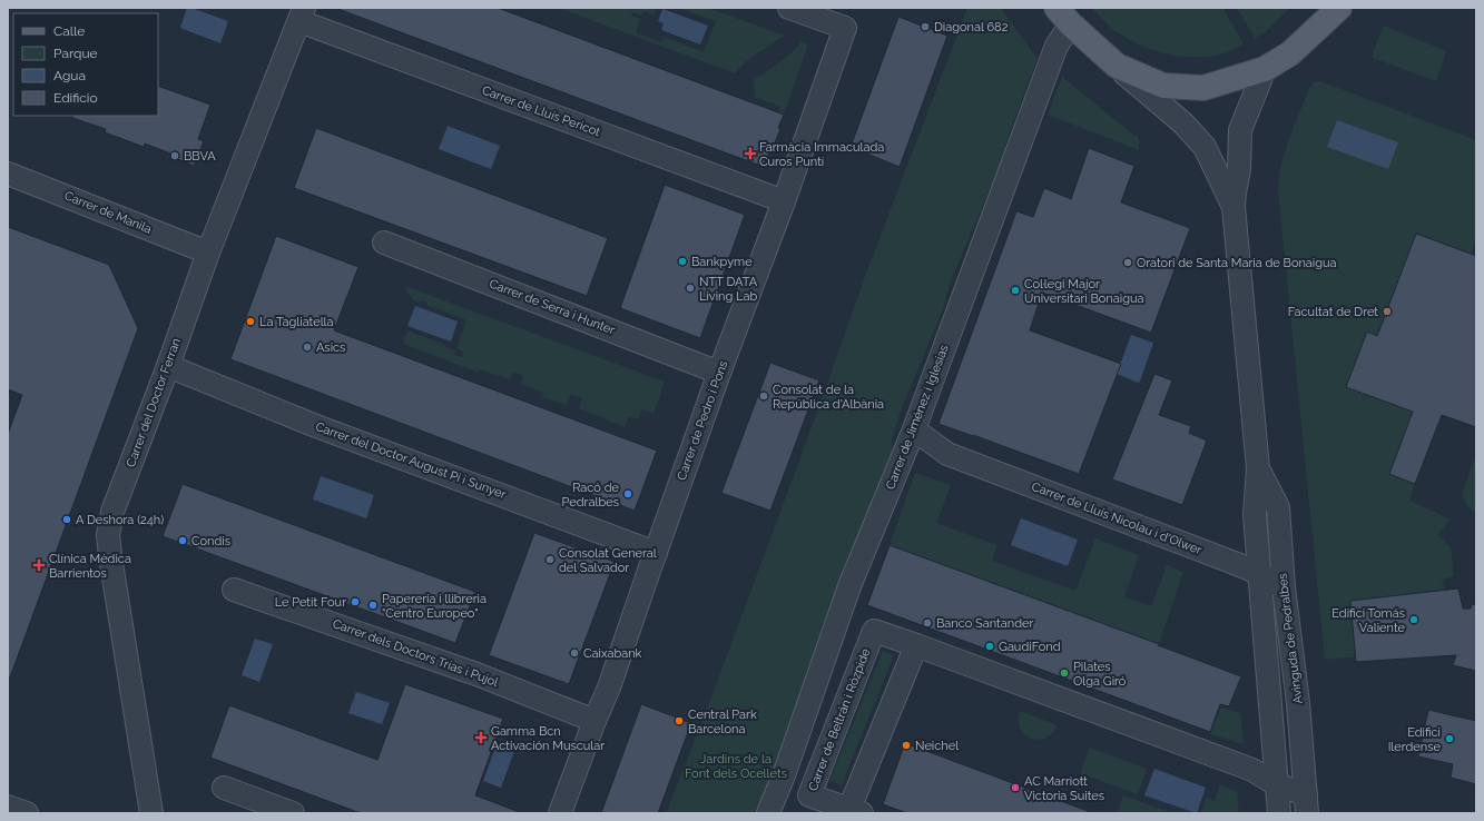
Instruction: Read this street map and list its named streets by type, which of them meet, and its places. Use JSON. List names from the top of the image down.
{
  "streets": {
    "street": [
      "Carrer de Lluís Pericot",
      "Carrer de Manila",
      "Carrer de Serra i Hunter",
      "Carrer del Doctor Ferran",
      "Carrer de Jiménez i Iglesias",
      "Carrer de Pedro i Pons",
      "Carrer del Doctor August Pi i Sunyer",
      "Carrer de Lluís Nicolau i d'Olwer",
      "Avinguda de Pedralbes",
      "Carrer dels Doctors Trias i Pujol",
      "Carrer de Beltrán i Rózpide"
    ]
  },
  "crossings": [
    ["Carrer de Lluís Pericot", "Carrer del Doctor Ferran"],
    ["Carrer de Lluís Pericot", "Carrer de Pedro i Pons"],
    ["Carrer de Manila", "Carrer del Doctor Ferran"],
    ["Carrer de Serra i Hunter", "Carrer de Pedro i Pons"],
    ["Carrer del Doctor Ferran", "Carrer del Doctor August Pi i Sunyer"],
    ["Carrer de Jiménez i Iglesias", "Carrer de Lluís Nicolau i d'Olwer"],
    ["Carrer de Pedro i Pons", "Carrer del Doctor August Pi i Sunyer"],
    ["Carrer de Pedro i Pons", "Carrer dels Doctors Trias i Pujol"],
    ["Carrer de Lluís Nicolau i d'Olwer", "Avinguda de Pedralbes"],
    ["Avinguda de Pedralbes", "Carrer de Beltrán i Rózpide"]
  ],
  "parks": ["Jardins de la Font dels Ocellets"],
  "places": {
    "other": [
      "Diagonal 682",
      "BBVA",
      "Bankpyme",
      "Oratori de Santa Maria de Bonaigua",
      "NTT DATA Living Lab",
      "Col·legi Major Universitari Bonaigua",
      "Facultat de Dret",
      "La Tagliatella",
      "Asics",
      "Consolat de la República d'Albània",
      "Racó de Pedralbes",
      "A Deshora (24h)",
      "Condis",
      "Consolat General del Salvador",
      "Le Petit Four",
      "Papereria i llibreria \"Centro Europeo\"",
      "Edifici Tomás Valiente",
      "Banco Santander",
      "GaudiFond",
      "Caixabank",
      "Pilates Olga Giró",
      "Central Park Barcelona",
      "Edifici Ilerdense",
      "Neichel",
      "AC Marriott Victoria Suites"
    ],
    "health": ["Farmàcia Immaculada Curos Puntí", "Clínica Mèdica Barrientos", "Gamma Bcn Activación Muscular"]
  },
  "legend": [
    "Calle",
    "Parque",
    "Agua",
    "Edificio"
  ]
}
